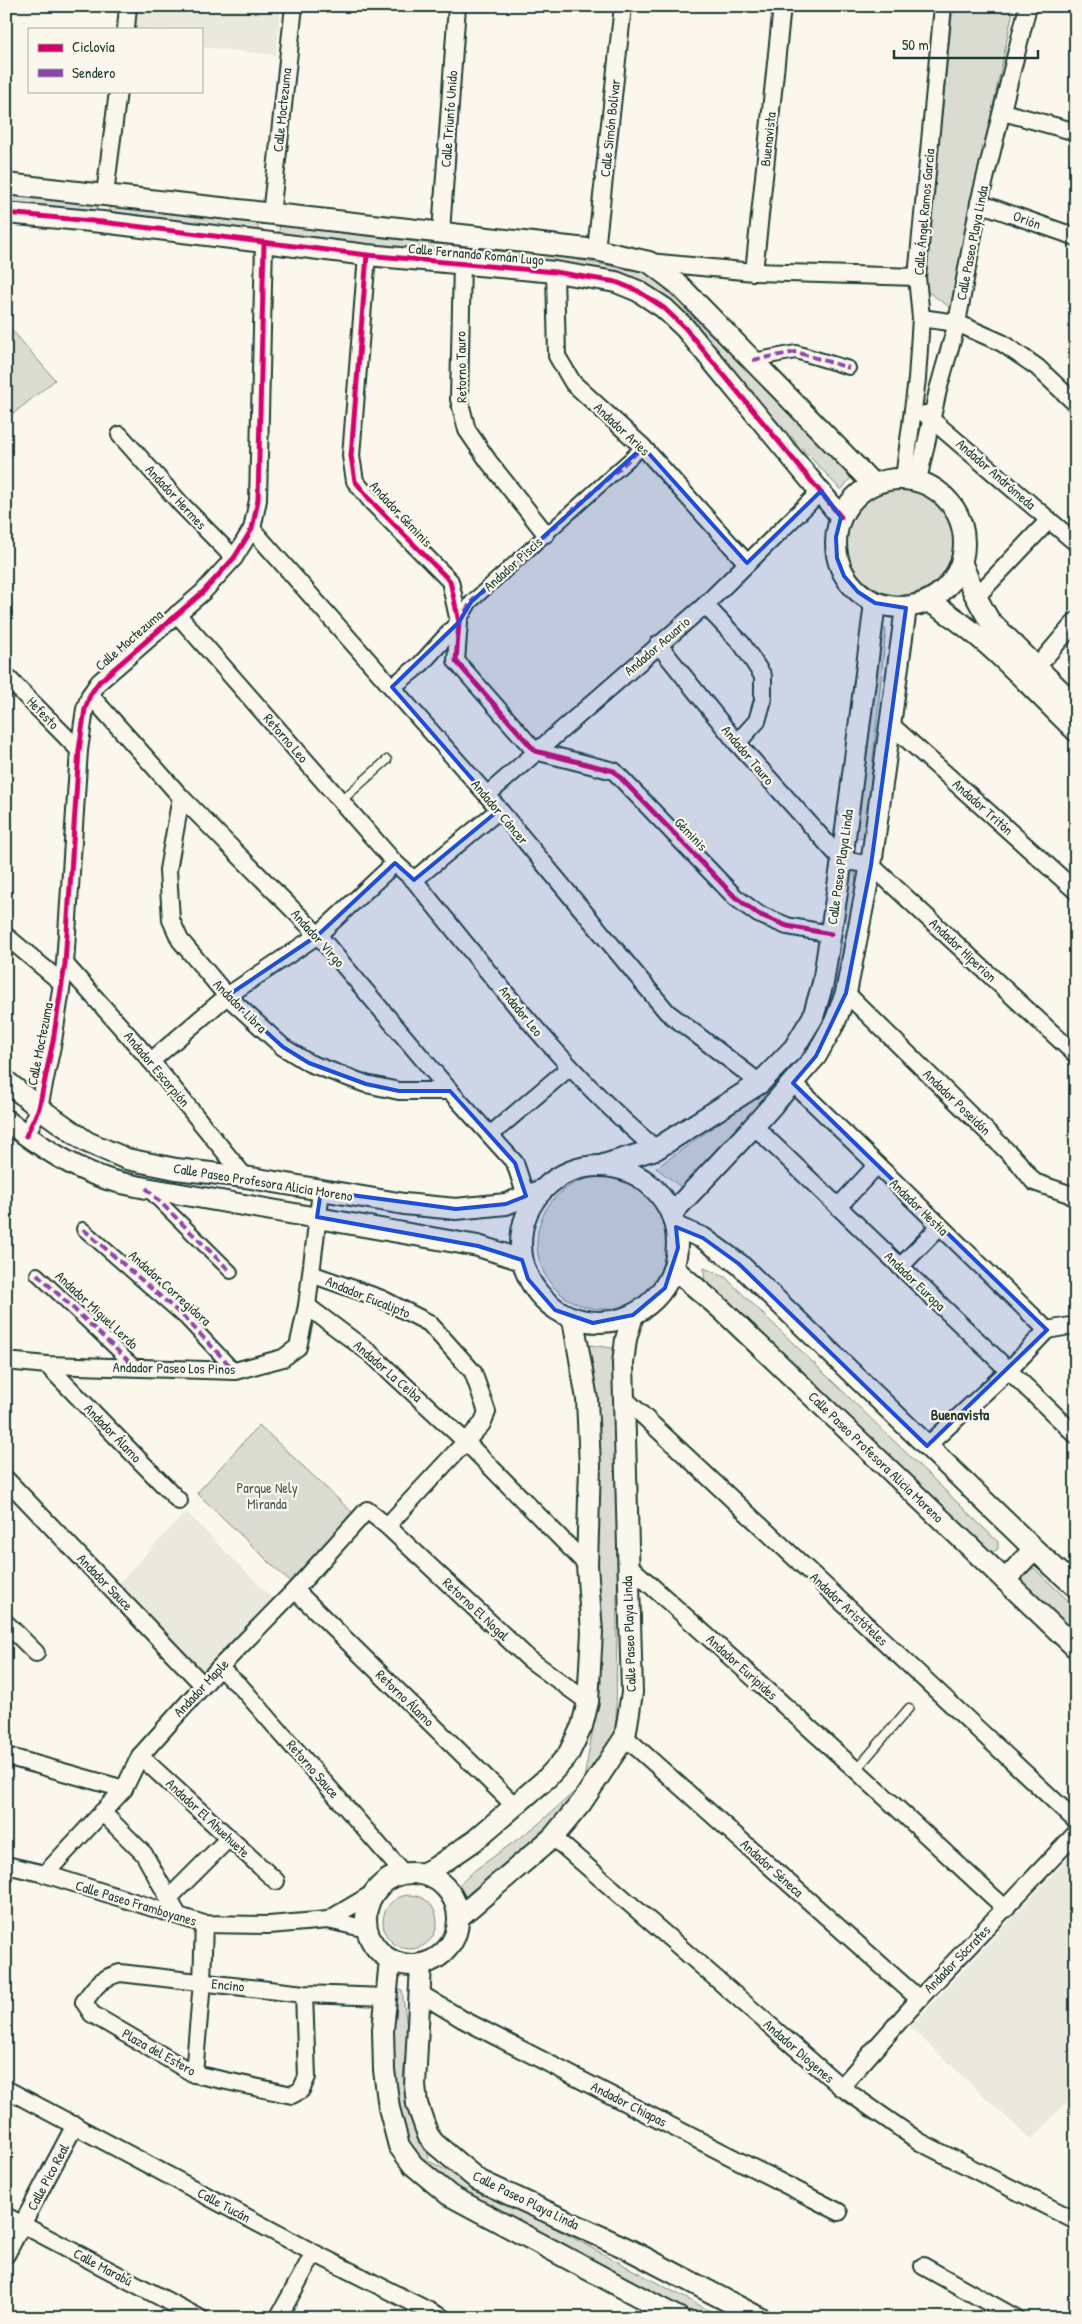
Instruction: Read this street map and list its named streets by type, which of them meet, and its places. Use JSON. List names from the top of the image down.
{
  "streets": {
    "street": [
      "Calle Moctezuma",
      "Calle Triunfo Unido",
      "Calle Simón Bolívar",
      "Buenavista",
      "Calle Ángel Ramos García",
      "Orión",
      "Calle Paseo Playa Linda",
      "Calle Fernando Román Lugo",
      "Retorno Tauro",
      "Andador Aries",
      "Andador Andrómeda",
      "Andador Hermes",
      "Andador Géminis",
      "Andador Piscis",
      "Andador Acuario",
      "Hefesto",
      "Retorno Leo",
      "Andador Tauro",
      "Andador Tritón",
      "Andador Cáncer",
      "Géminis",
      "Andador Virgo",
      "Andador Hiperion",
      "Andador Libra",
      "Andador Leo",
      "Andador Escorpión",
      "Andador Poseidón",
      "Calle Paseo Profesora Alicia Moreno",
      "Andador Hestia",
      "Andador Europa",
      "Andador Corregidora",
      "Andador Eucalipto",
      "Andador Miguel Lerdo",
      "Andador Paseo Los Pinos",
      "Andador La Ceiba",
      "Andador Álamo",
      "Andador Sauce",
      "Retorno El Nogal",
      "Andador Aristóteles",
      "Andador Euripides",
      "Andador Maple",
      "Retorno Álamo",
      "Retorno Sauce",
      "Andador El Ahuehuete",
      "Andador Séneca",
      "Calle Paseo Framboyanes",
      "Andador Sócrates",
      "Encino",
      "Andador Diogenes",
      "Plaza del Estero",
      "Andador Chiapas",
      "Calle Pico Real",
      "Calle Tucán",
      "Calle Marabú"
    ]
  },
  "crossings": [
    ["Calle Moctezuma", "Calle Fernando Román Lugo"],
    ["Calle Moctezuma", "Andador Hermes"],
    ["Calle Moctezuma", "Hefesto"],
    ["Calle Moctezuma", "Retorno Leo"],
    ["Calle Moctezuma", "Andador Cáncer"],
    ["Calle Moctezuma", "Andador Virgo"],
    ["Calle Moctezuma", "Andador Escorpión"],
    ["Calle Moctezuma", "Calle Paseo Profesora Alicia Moreno"],
    ["Calle Triunfo Unido", "Calle Fernando Román Lugo"],
    ["Calle Simón Bolívar", "Calle Fernando Román Lugo"],
    ["Buenavista", "Calle Fernando Román Lugo"],
    ["Calle Ángel Ramos García", "Calle Paseo Playa Linda"],
    ["Calle Ángel Ramos García", "Calle Fernando Román Lugo"],
    ["Calle Ángel Ramos García", "Andador Andrómeda"],
    ["Orión", "Calle Paseo Playa Linda"],
    ["Calle Paseo Playa Linda", "Calle Fernando Román Lugo"],
    ["Calle Paseo Playa Linda", "Andador Andrómeda"],
    ["Calle Paseo Playa Linda", "Andador Tauro"],
    ["Calle Paseo Playa Linda", "Andador Tritón"],
    ["Calle Paseo Playa Linda", "Andador Cáncer"],
    ["Calle Paseo Playa Linda", "Géminis"],
    ["Calle Paseo Playa Linda", "Andador Virgo"],
    ["Calle Paseo Playa Linda", "Andador Hiperion"],
    ["Calle Paseo Playa Linda", "Andador Leo"],
    ["Calle Paseo Playa Linda", "Andador Poseidón"],
    ["Calle Paseo Playa Linda", "Calle Paseo Profesora Alicia Moreno"],
    ["Calle Paseo Playa Linda", "Andador Hestia"],
    ["Calle Paseo Playa Linda", "Andador Europa"],
    ["Calle Paseo Playa Linda", "Andador Aristóteles"],
    ["Calle Paseo Playa Linda", "Andador Euripides"],
    ["Calle Paseo Playa Linda", "Retorno Sauce"],
    ["Calle Paseo Playa Linda", "Andador Séneca"],
    ["Calle Paseo Playa Linda", "Calle Paseo Framboyanes"],
    ["Calle Paseo Playa Linda", "Andador Diogenes"],
    ["Calle Paseo Playa Linda", "Andador Chiapas"],
    ["Calle Fernando Román Lugo", "Retorno Tauro"],
    ["Calle Fernando Román Lugo", "Andador Aries"],
    ["Calle Fernando Román Lugo", "Andador Géminis"],
    ["Calle Fernando Román Lugo", "Andador Acuario"],
    ["Retorno Tauro", "Andador Piscis"],
    ["Andador Aries", "Andador Piscis"],
    ["Andador Aries", "Andador Acuario"],
    ["Andador Géminis", "Andador Piscis"],
    ["Andador Géminis", "Andador Acuario"],
    ["Andador Géminis", "Géminis"],
    ["Andador Piscis", "Andador Cáncer"],
    ["Andador Acuario", "Andador Tauro"],
    ["Andador Acuario", "Andador Cáncer"],
    ["Andador Acuario", "Géminis"],
    ["Retorno Leo", "Andador Leo"],
    ["Andador Virgo", "Andador Libra"],
    ["Andador Virgo", "Calle Paseo Profesora Alicia Moreno"],
    ["Andador Escorpión", "Calle Paseo Profesora Alicia Moreno"],
    ["Calle Paseo Profesora Alicia Moreno", "Andador Paseo Los Pinos"],
    ["Andador Corregidora", "Andador Paseo Los Pinos"],
    ["Andador Eucalipto", "Andador Paseo Los Pinos"],
    ["Andador Eucalipto", "Andador La Ceiba"],
    ["Andador Miguel Lerdo", "Andador Paseo Los Pinos"],
    ["Andador Paseo Los Pinos", "Andador La Ceiba"],
    ["Andador Paseo Los Pinos", "Andador Álamo"],
    ["Andador Sauce", "Andador Maple"],
    ["Retorno El Nogal", "Andador Maple"],
    ["Andador Euripides", "Andador Sócrates"],
    ["Andador Maple", "Retorno Álamo"],
    ["Andador Maple", "Retorno Sauce"],
    ["Andador Maple", "Andador El Ahuehuete"],
    ["Andador Maple", "Calle Paseo Framboyanes"],
    ["Retorno Sauce", "Calle Paseo Framboyanes"],
    ["Andador Séneca", "Andador Sócrates"],
    ["Andador Sócrates", "Andador Diogenes"],
    ["Encino", "Plaza del Estero"],
    ["Calle Pico Real", "Calle Tucán"],
    ["Calle Pico Real", "Calle Marabú"]
  ],
  "districts": ["Buenavista"],
  "parks": ["Parque Nely Miranda"],
  "legend": ["Ciclovía", "Sendero"],
  "scale_bar": "50 m"
}
